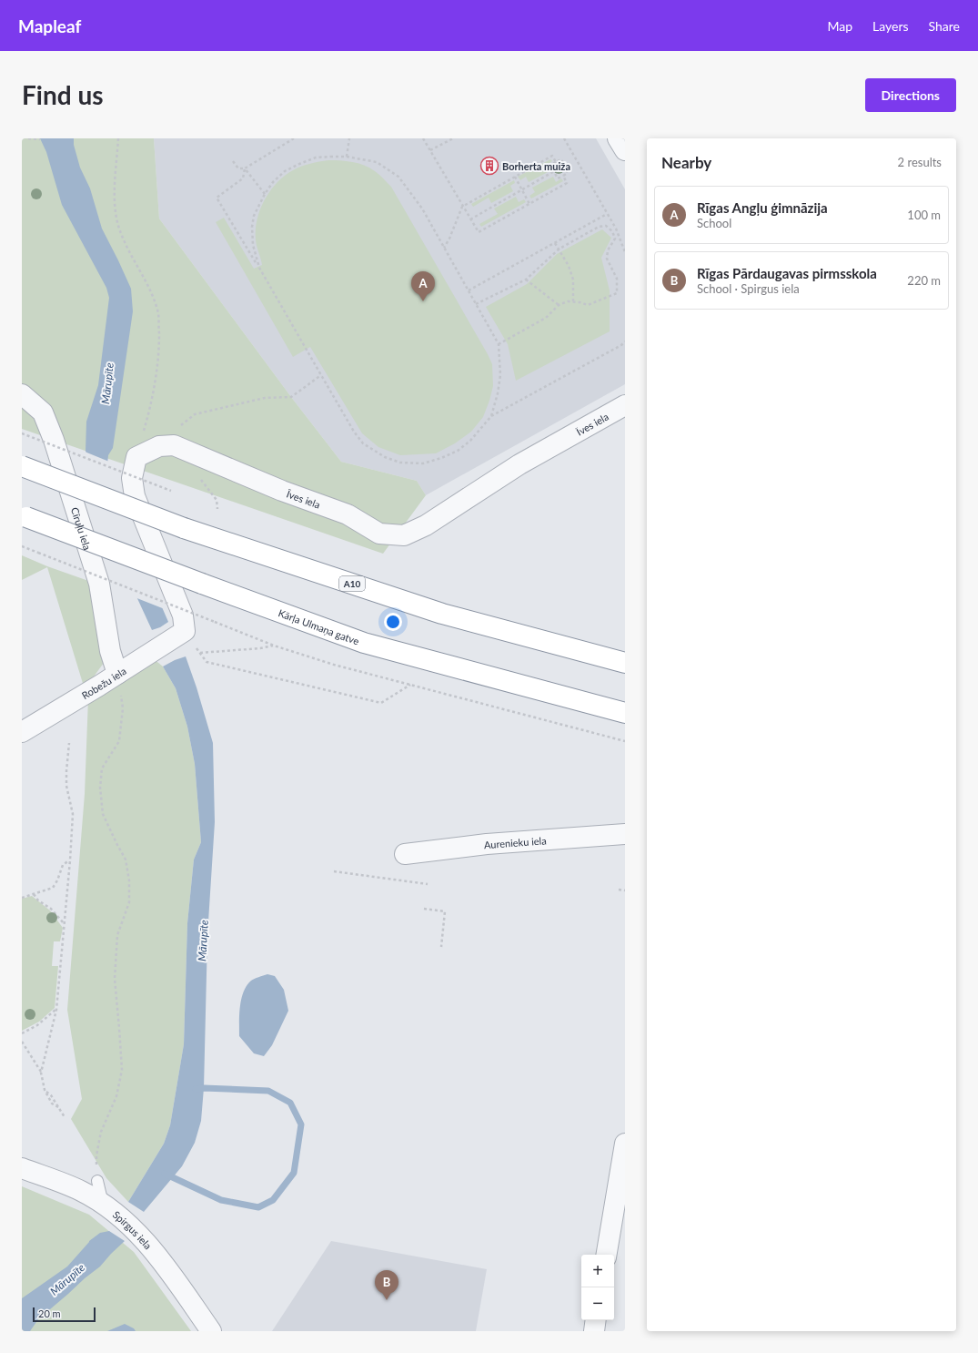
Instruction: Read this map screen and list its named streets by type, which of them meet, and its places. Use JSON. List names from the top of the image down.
{
  "streets": {
    "highway": ["A10", "Kārļa Ulmaņa gatve"],
    "street": [
      "Īves iela",
      "Cīruļu iela",
      "Robežu iela",
      "Aurenieku iela",
      "Spirgus iela"
    ]
  },
  "crossings": [
    ["Cīruļu iela", "Robežu iela"]
  ],
  "water": ["Mārupīte"],
  "places": {
    "building": ["Borherta muiža"]
  },
  "scale_bar": "20 m",
  "page": {
    "header": "Mapleaf",
    "nav": ["Map", "Layers", "Share"],
    "buttons": "Directions",
    "title": "Find us",
    "heading": ["Nearby", "2 results"],
    "list": [
      {
        "mark": "A",
        "name": "Rīgas Angļu ģimnāzija",
        "note": "School",
        "value": "100 m"
      },
      {
        "mark": "B",
        "name": "Rīgas Pārdaugavas pirmsskola",
        "note": "School · Spirgus iela",
        "value": "220 m"
      }
    ],
    "pins": ["A", "B"],
    "map_buttons": ["+", "−"],
    "scale": "20 m"
  }
}
